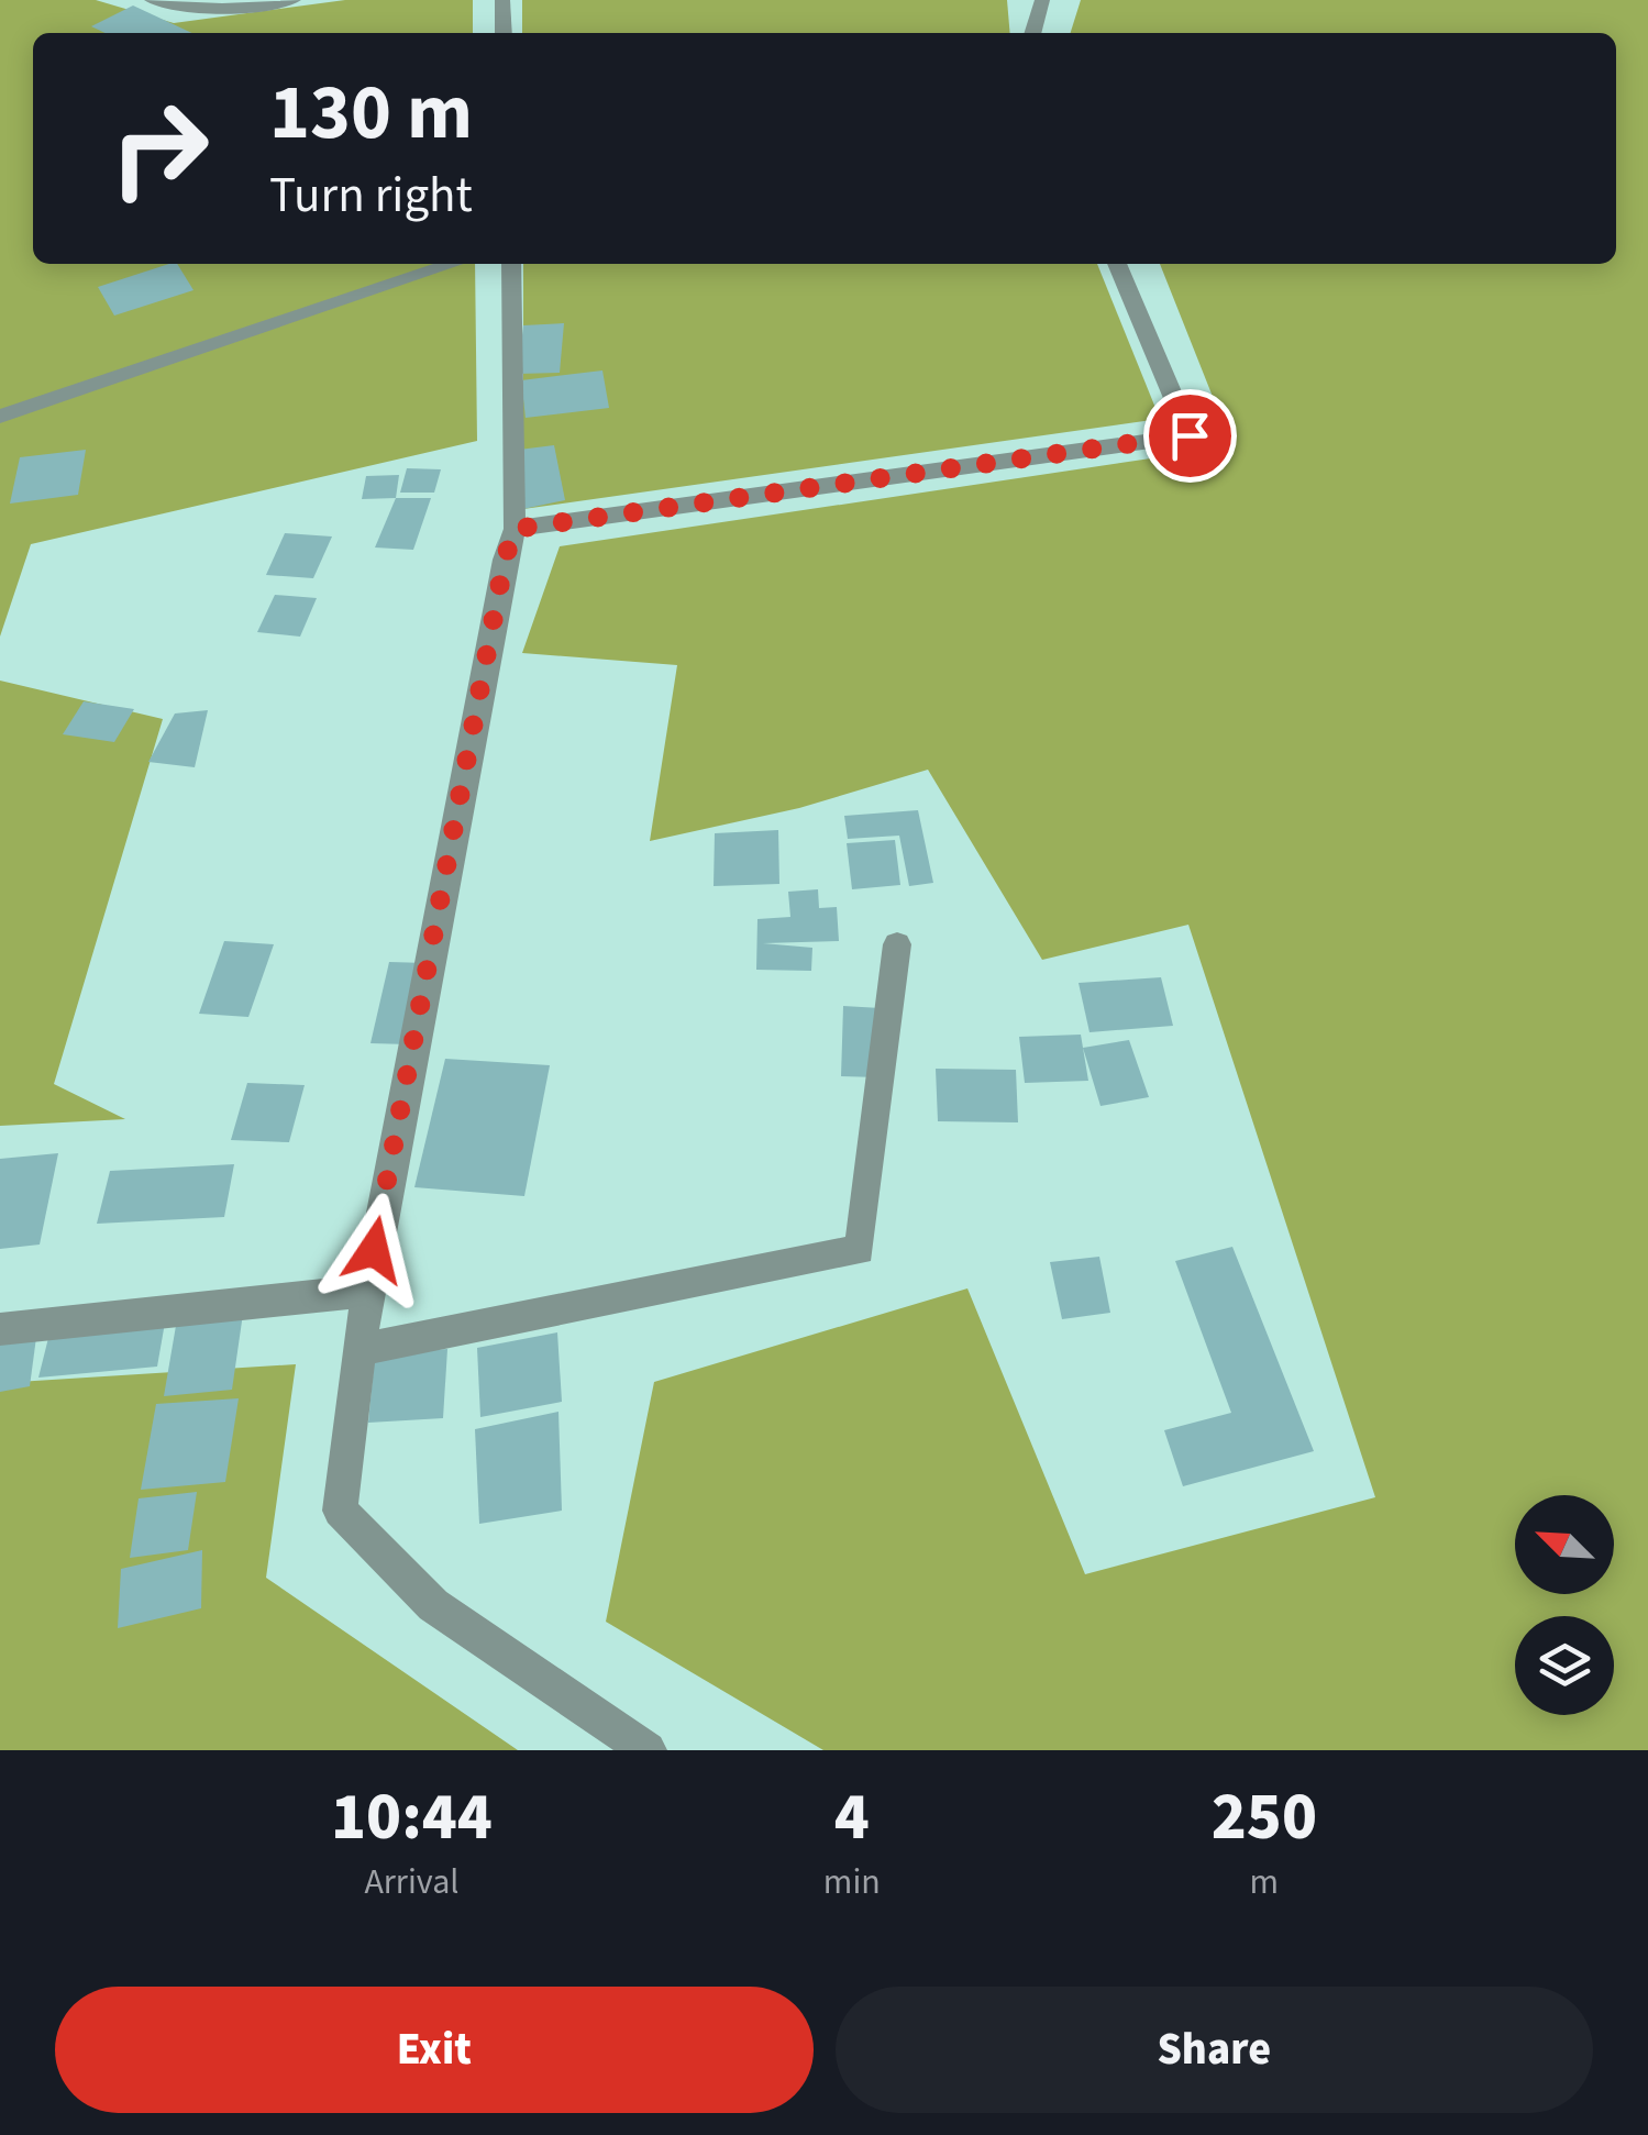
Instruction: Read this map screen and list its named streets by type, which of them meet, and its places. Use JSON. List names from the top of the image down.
{
  "north": "top left",
  "page": {
    "turn": ["130 m", "Turn right"],
    "eta": [
      "10:44",
      "Arrival",
      "4",
      "min",
      "250",
      "m"
    ],
    "buttons": ["Exit", "Share"]
  }
}
